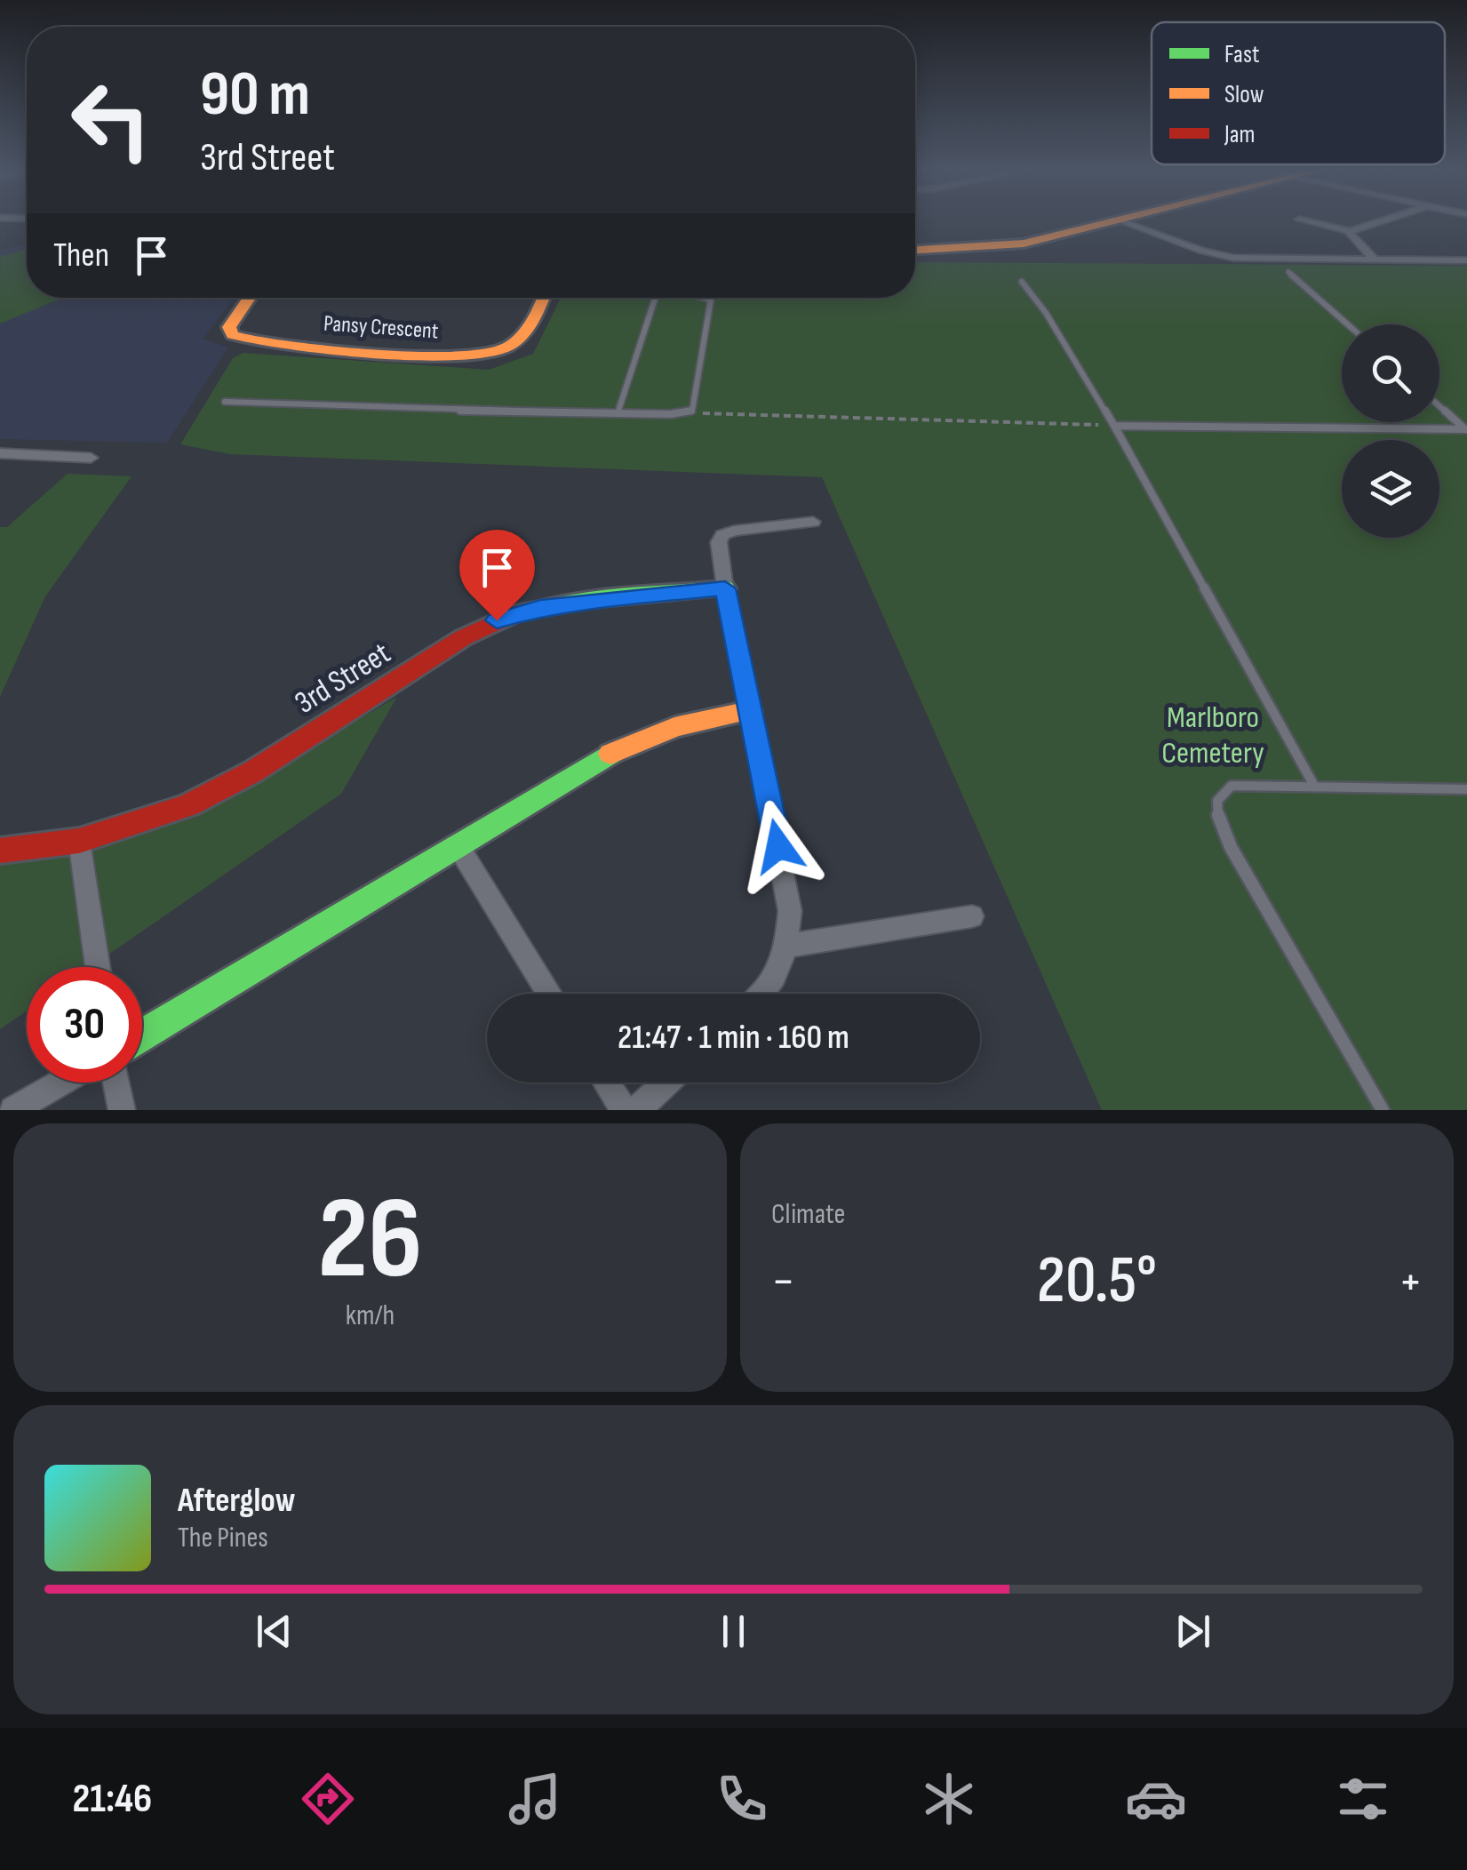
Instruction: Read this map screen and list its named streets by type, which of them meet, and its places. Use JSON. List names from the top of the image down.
{
  "streets": {
    "street": ["Pansy Crescent", "3rd Street"]
  },
  "parks": ["Marlboro Cemetery"],
  "legend": ["Fast", "Slow", "Jam"],
  "page": {
    "turn": ["90 m", "3rd Street"],
    "then": "Then",
    "limit": "30",
    "trip": "21:47 · 1 min · 160 m",
    "tile": [
      ["26", "km/h"],
      "Climate"
    ],
    "heat": ["−", "20.5°", "+"],
    "song": ["Afterglow", "The Pines"],
    "tabs": "21:46"
  }
}
